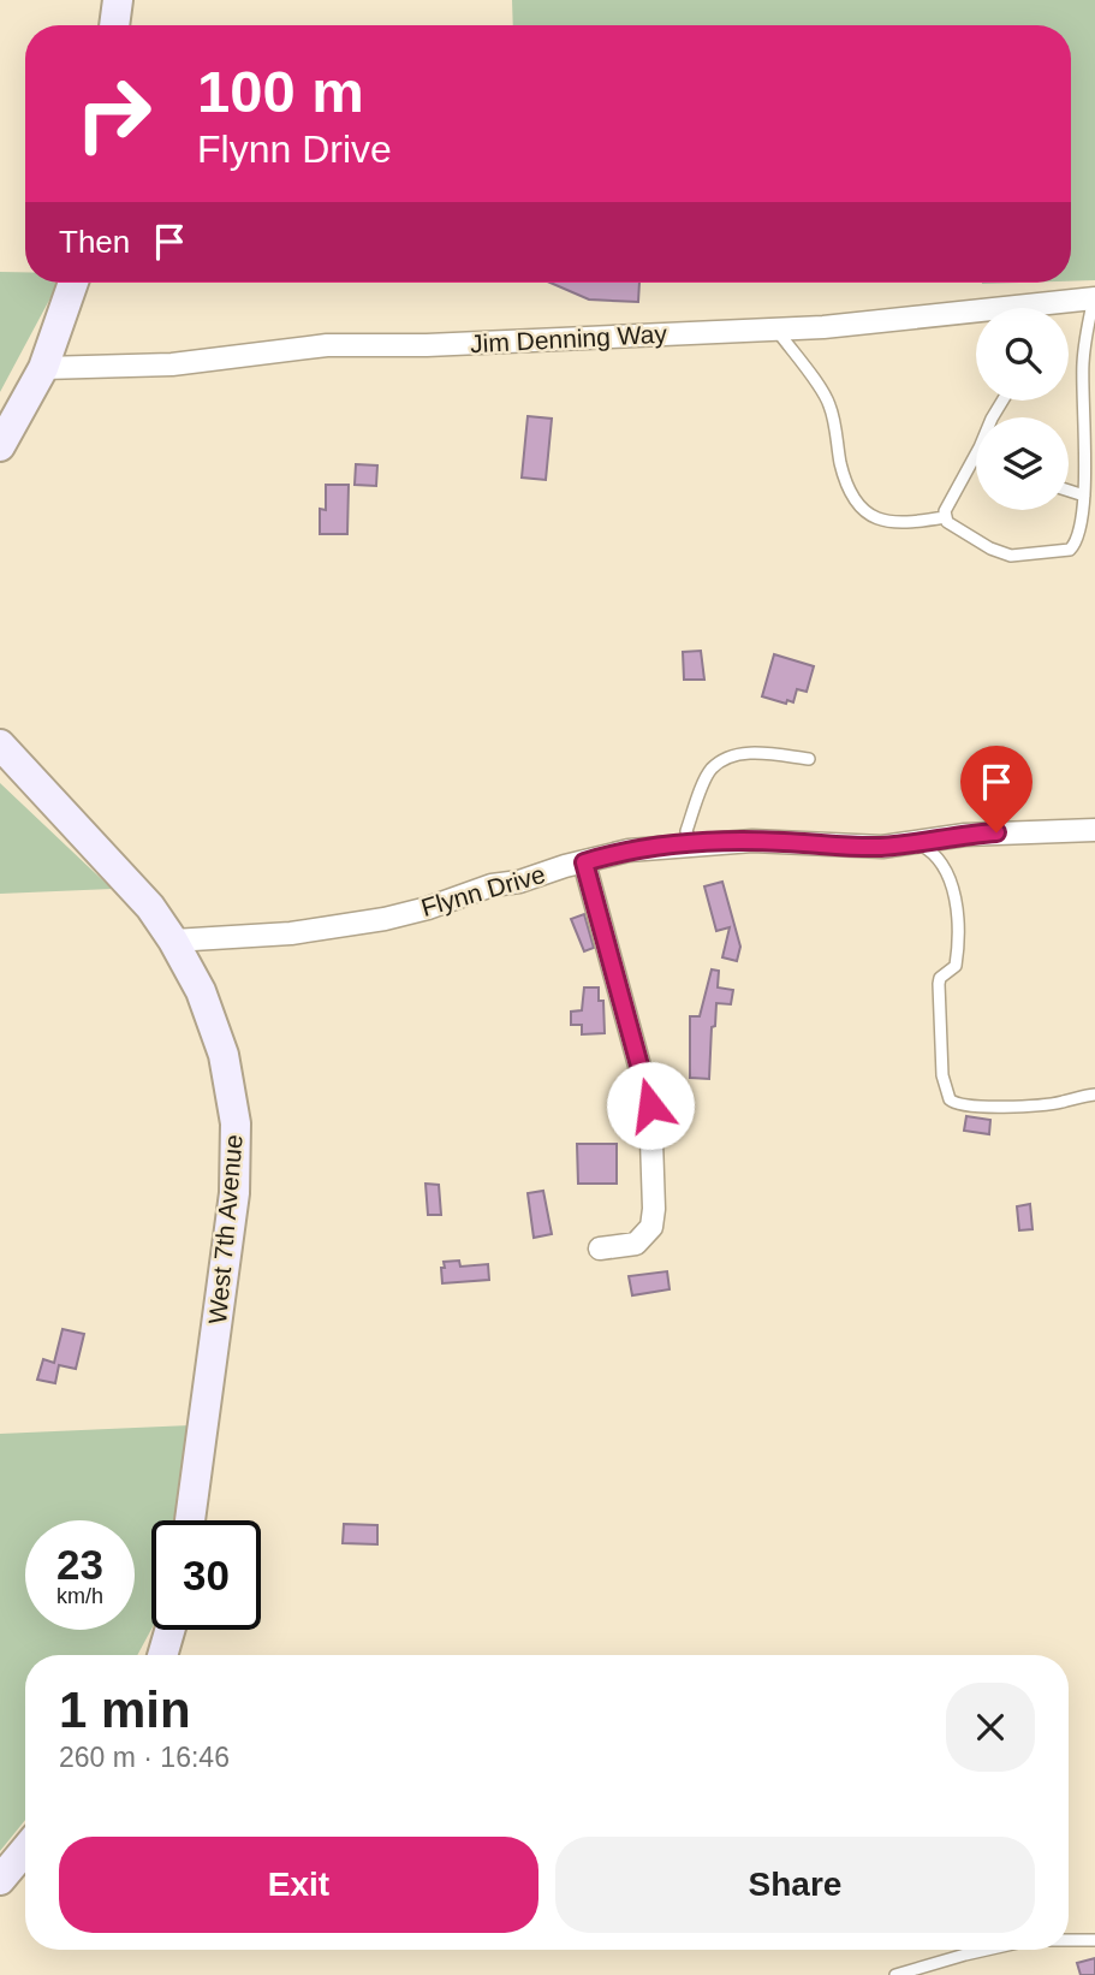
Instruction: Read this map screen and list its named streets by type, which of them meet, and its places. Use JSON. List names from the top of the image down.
{
  "streets": {
    "main road": ["West 7th Avenue"],
    "street": ["Jim Denning Way", "Flynn Drive"]
  },
  "crossings": [
    ["Flynn Drive", "West 7th Avenue"]
  ],
  "page": {
    "turn": ["100 m", "Flynn Drive"],
    "then": "Then",
    "speed": "23 km/h",
    "limit": "30",
    "heading": ["1 min", "260 m · 16:46"],
    "buttons": ["Exit", "Share"]
  }
}
